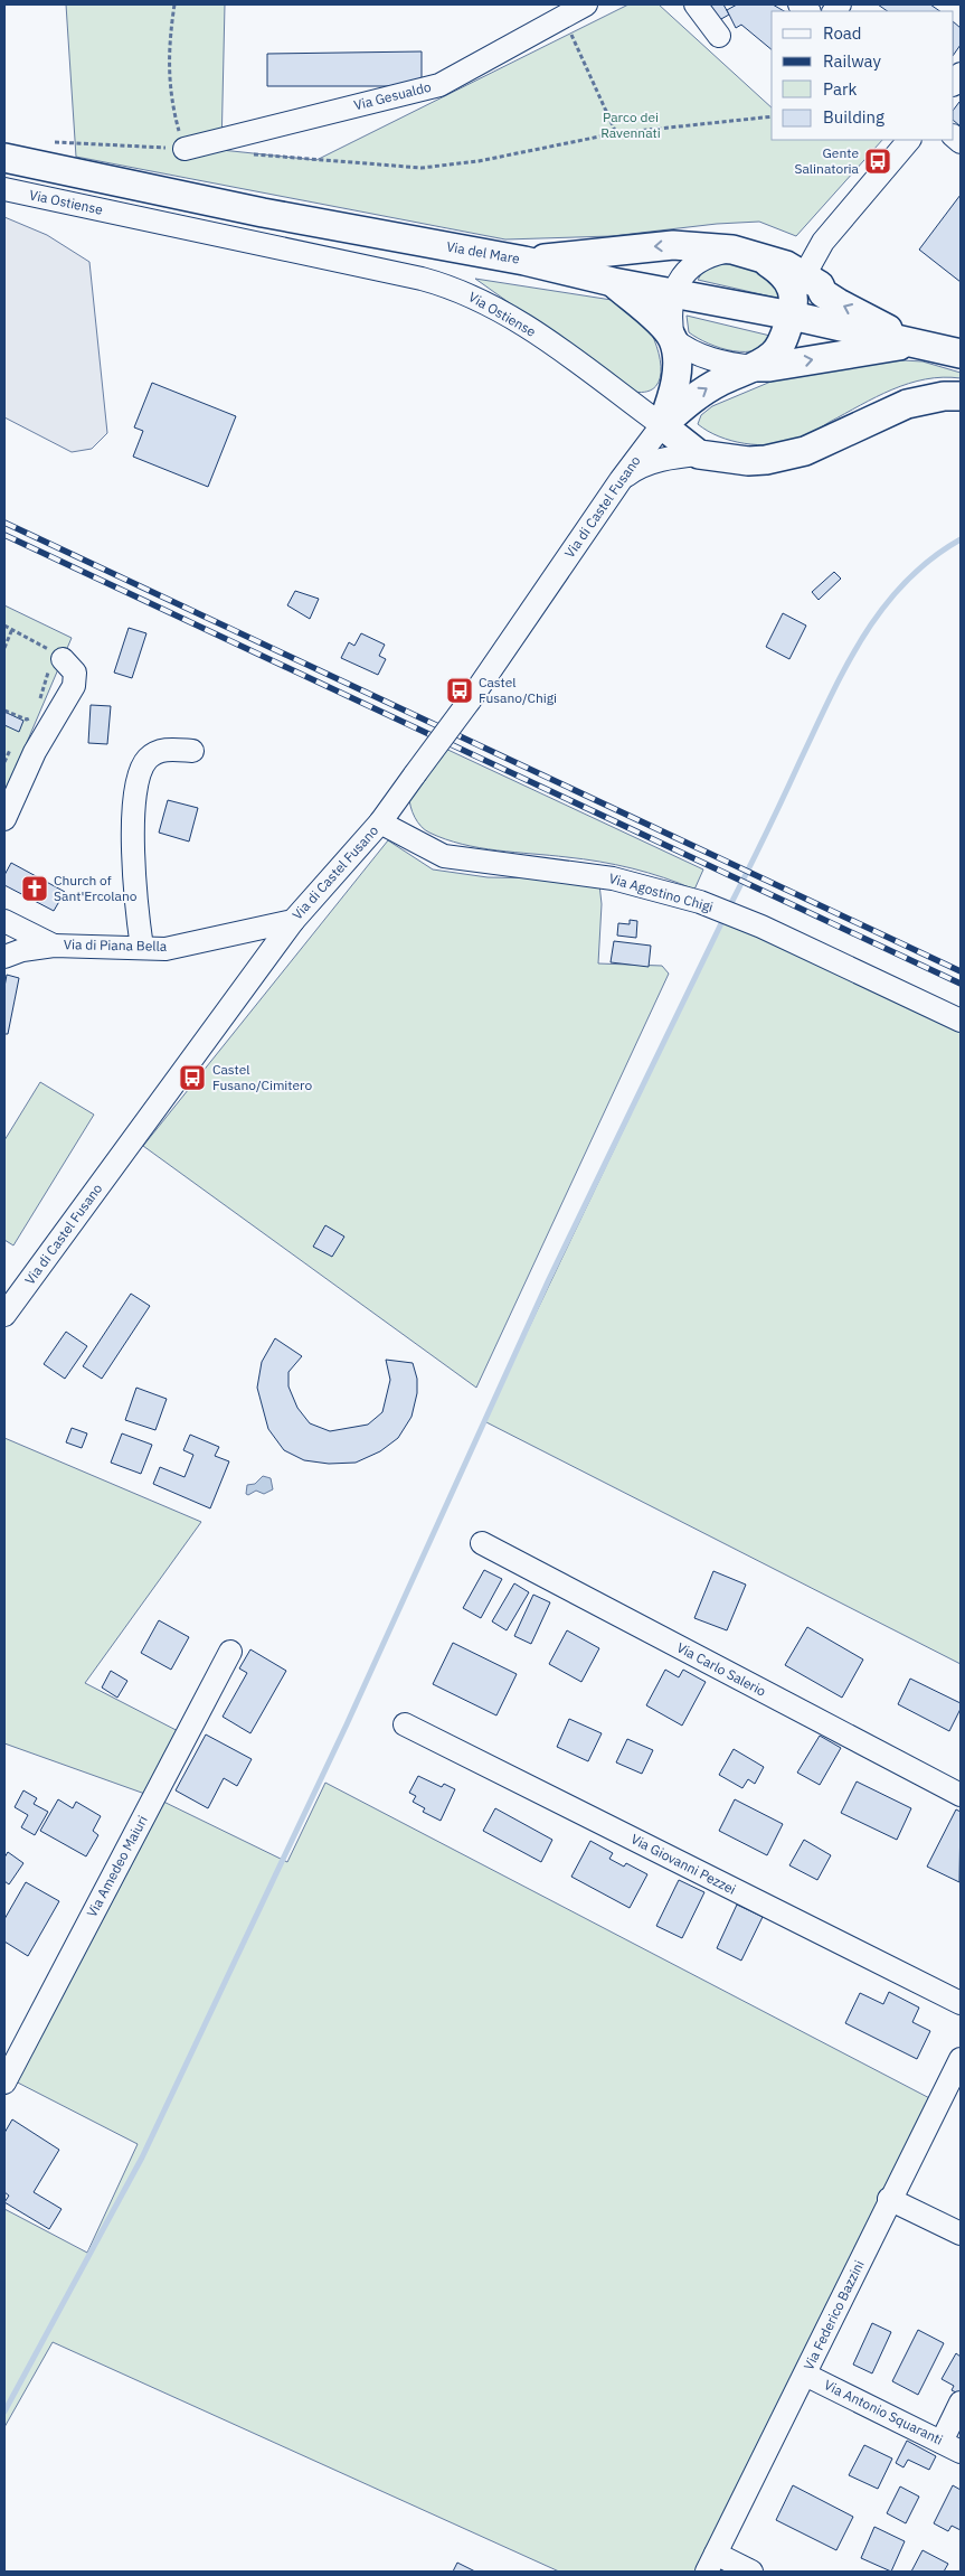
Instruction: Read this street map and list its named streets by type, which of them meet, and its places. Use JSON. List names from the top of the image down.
{
  "streets": {
    "main road": ["Via Ostiense", "Via del Mare"],
    "street": [
      "Via Gesualdo",
      "Via di Castel Fusano",
      "Via Agostino Chigi",
      "Via di Piana Bella",
      "Via Carlo Salerio",
      "Via Giovanni Pezzei",
      "Via Amedeo Maiuri",
      "Via Federico Bazzini",
      "Via Antonio Squaranti"
    ]
  },
  "crossings": [
    ["Via Ostiense", "Via di Castel Fusano"],
    ["Via di Castel Fusano", "Via Agostino Chigi"],
    ["Via di Castel Fusano", "Via di Piana Bella"],
    ["Via Federico Bazzini", "Via Antonio Squaranti"]
  ],
  "parks": ["Parco dei Ravennati"],
  "places": {
    "bus stop": ["Gente Salinatoria", "Castel Fusano/Chigi", "Castel Fusano/Cimitero"],
    "church": ["Church of Sant'Ercolano"]
  },
  "legend": [
    "Road",
    "Railway",
    "Park",
    "Building"
  ]
}
